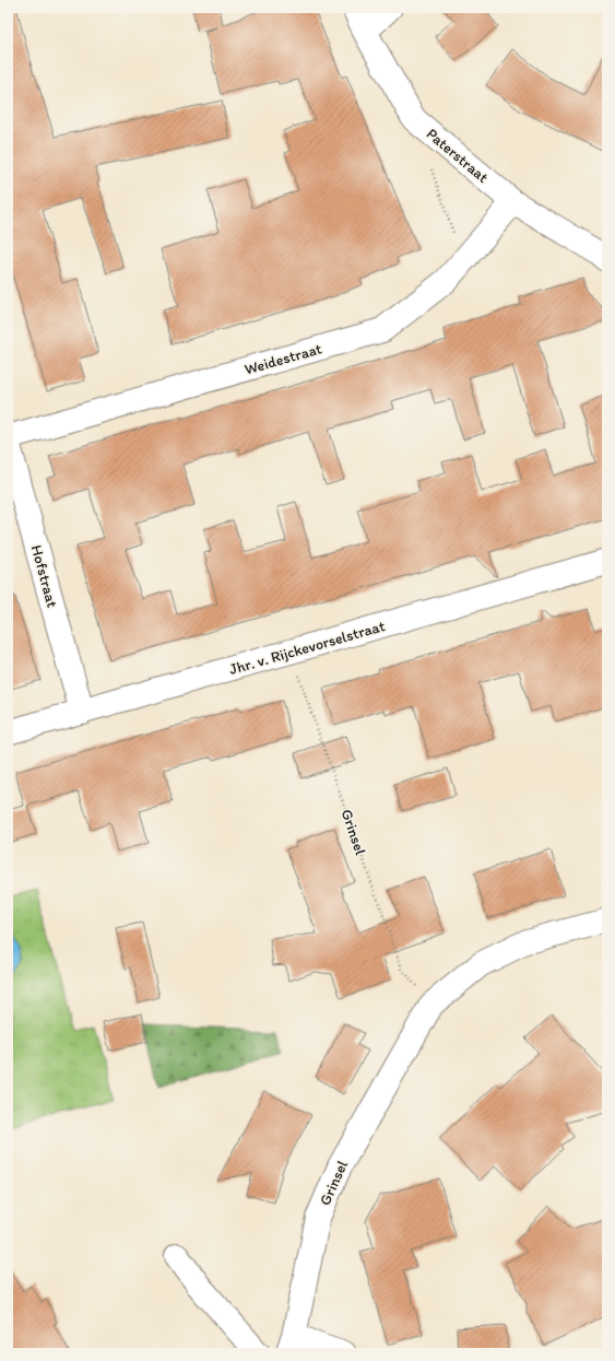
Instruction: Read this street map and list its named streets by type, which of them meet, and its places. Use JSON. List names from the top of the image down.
{
  "streets": {
    "street": [
      "Paterstraat",
      "Weidestraat",
      "Hofstraat",
      "Jhr. v. Rijckevorselstraat",
      "Grinsel"
    ]
  },
  "crossings": [
    ["Paterstraat", "Weidestraat"],
    ["Hofstraat", "Jhr. v. Rijckevorselstraat"],
    ["Jhr. v. Rijckevorselstraat", "Grinsel"]
  ]
}
